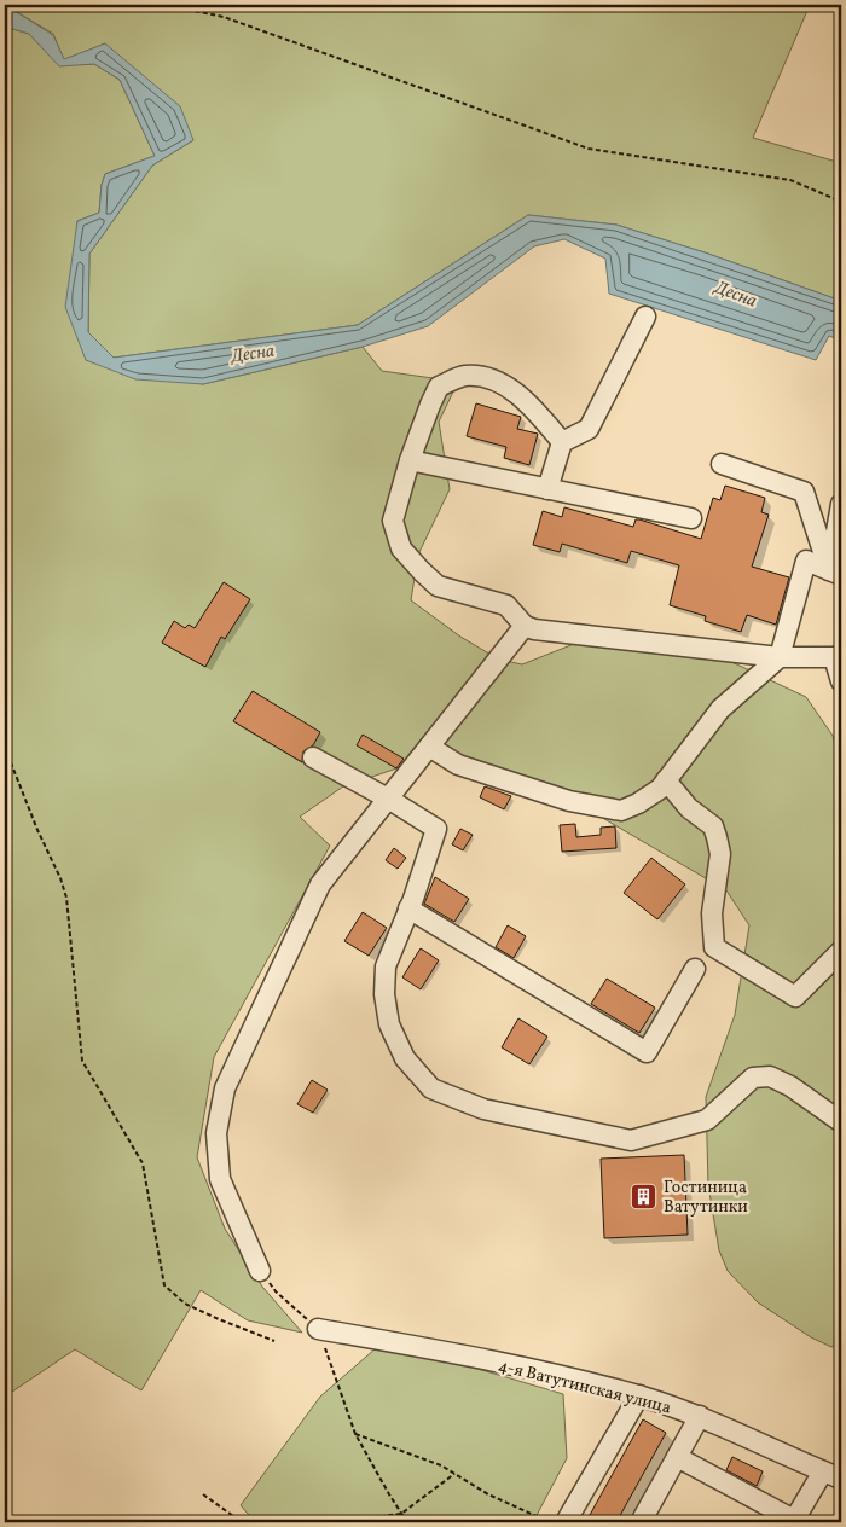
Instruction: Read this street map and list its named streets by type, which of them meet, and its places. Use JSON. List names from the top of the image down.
{
  "streets": {
    "street": ["4-я Ватутинская улица"]
  },
  "water": ["Десна"],
  "places": {
    "building": ["Гостиница Ватутинки"]
  }
}
